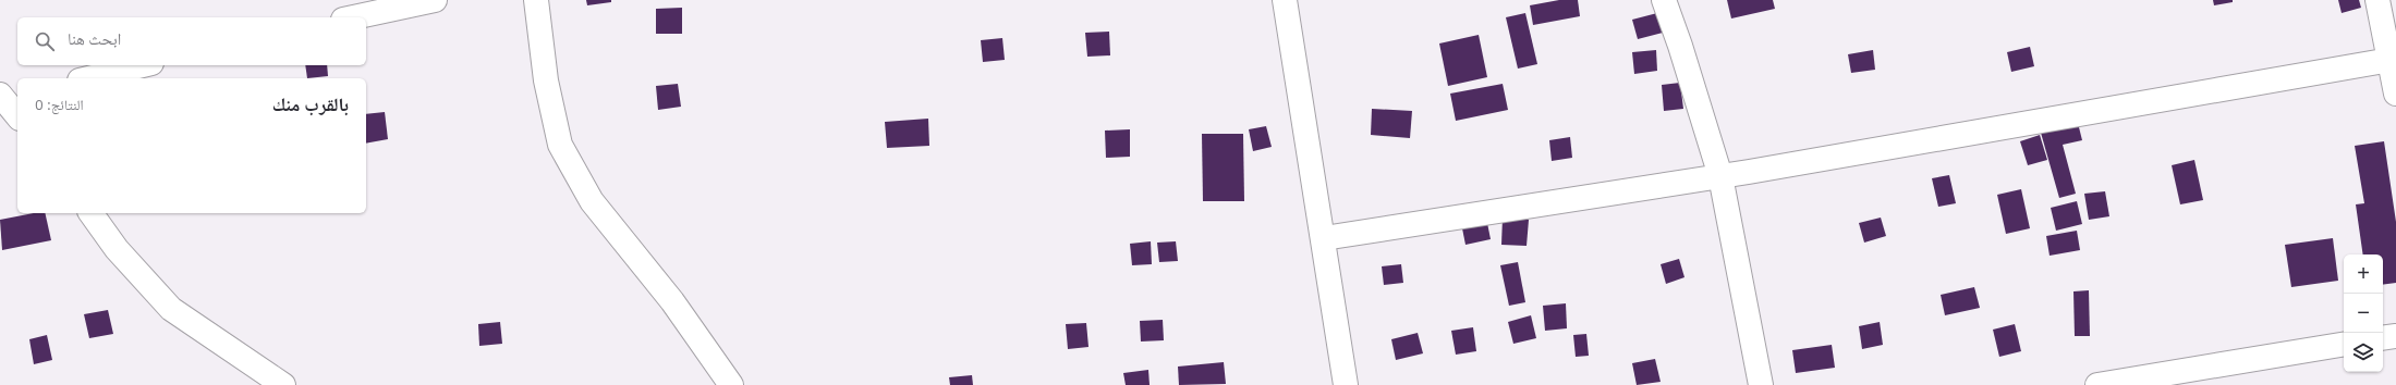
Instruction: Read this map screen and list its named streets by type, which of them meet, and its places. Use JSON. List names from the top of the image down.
{
  "page": {
    "search": "ابحث هنا",
    "heading": ["بالقرب منك", "النتائج: 0"],
    "map_buttons": ["+", "−"]
  }
}
